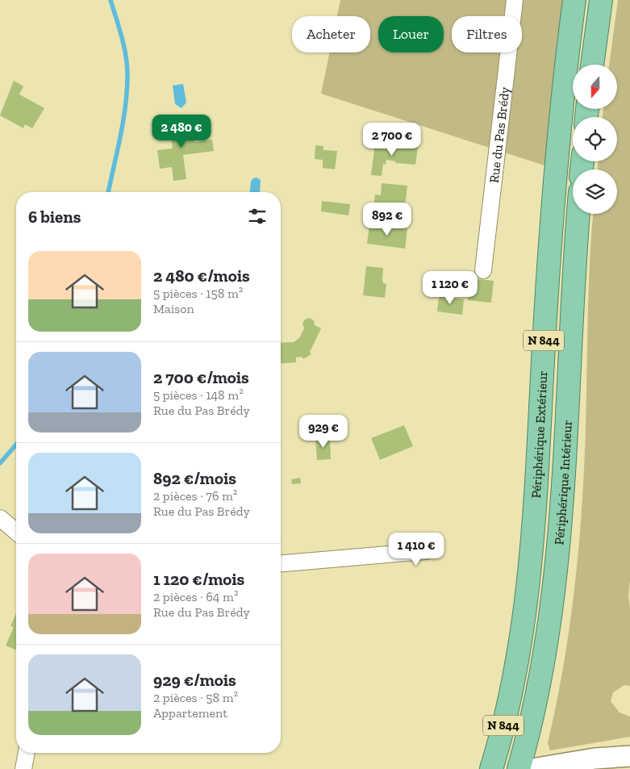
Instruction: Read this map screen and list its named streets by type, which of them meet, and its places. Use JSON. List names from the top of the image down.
{
  "streets": {
    "highway": ["N 844", "Périphérique Extérieur", "Périphérique Intérieur"],
    "street": ["Rue du Pas Brédy"]
  },
  "north": "bottom",
  "page": {
    "chip": ["Acheter", "Louer", "Filtres"],
    "price": [
      "2 480 €",
      "2 700 €",
      "892 €",
      "1 120 €",
      "929 €",
      "1 410 €"
    ],
    "heading": "6 biens",
    "list": [
      {
        "name": "2 480 €/mois",
        "note": "5 pièces · 158 m² · Maison"
      },
      {
        "name": "2 700 €/mois",
        "note": "5 pièces · 148 m² · Rue du Pas Brédy"
      },
      {
        "name": "892 €/mois",
        "note": "2 pièces · 76 m² · Rue du Pas Brédy"
      },
      {
        "name": "1 120 €/mois",
        "note": "2 pièces · 64 m² · Rue du Pas Brédy"
      },
      {
        "name": "929 €/mois",
        "note": "2 pièces · 58 m² · Appartement"
      }
    ]
  }
}
